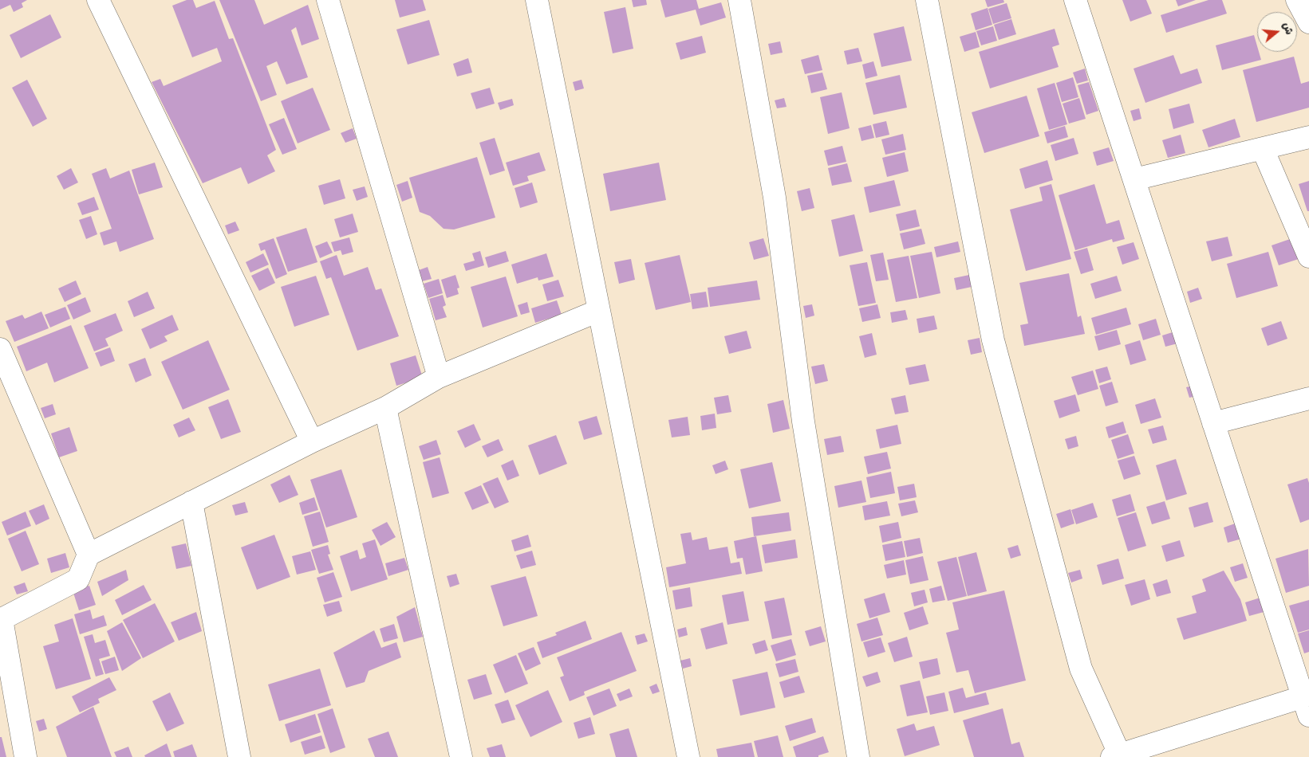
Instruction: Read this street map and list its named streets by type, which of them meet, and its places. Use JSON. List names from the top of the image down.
{
  "north": "right"
}
